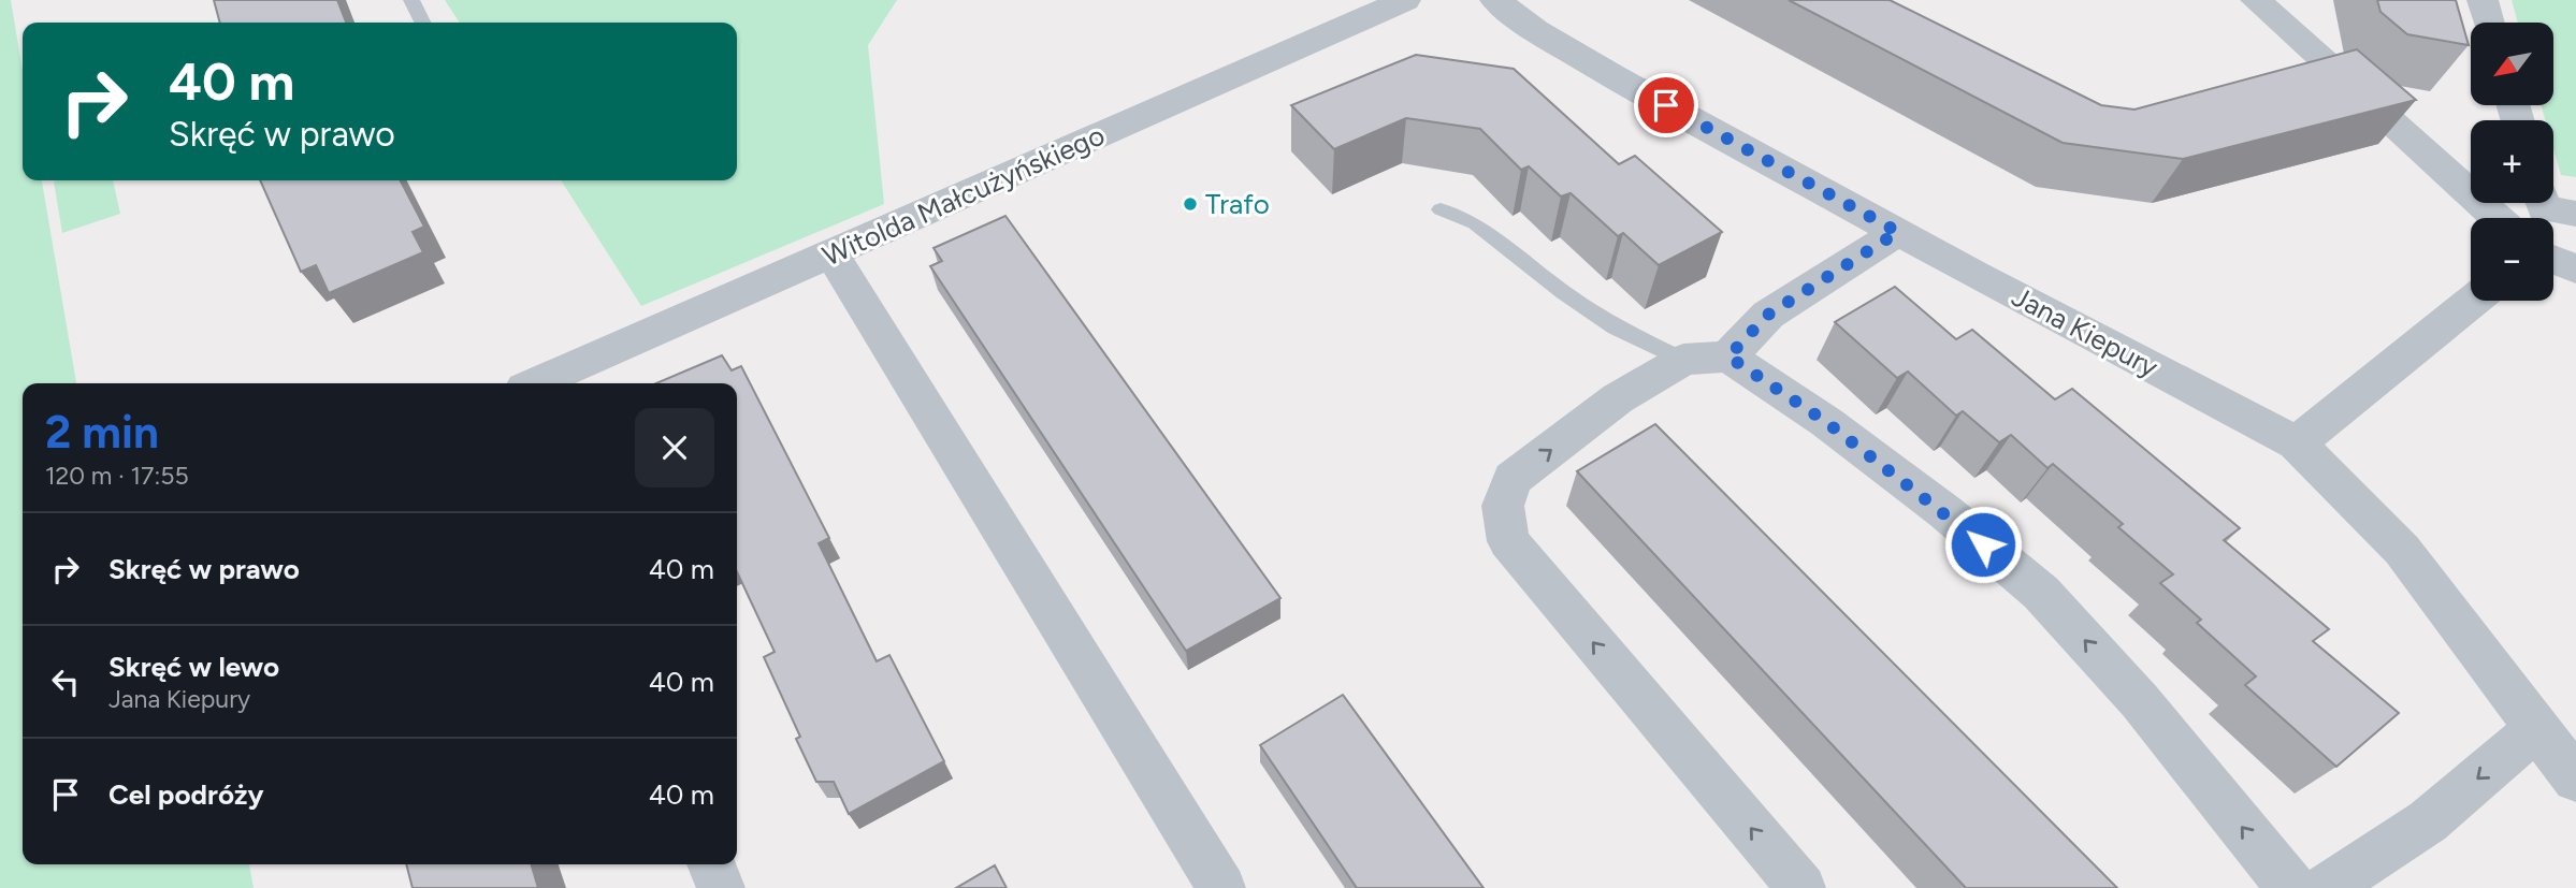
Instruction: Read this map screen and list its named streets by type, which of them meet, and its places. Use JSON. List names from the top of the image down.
{
  "streets": {
    "street": ["Witolda Małcużyńskiego", "Jana Kiepury"]
  },
  "places": ["Trafo"],
  "north": "bottom left",
  "page": {
    "map_buttons": ["+", "−"],
    "turn": ["40 m", "Skręć w prawo"],
    "heading": ["2 min", "120 m · 17:55"],
    "list": [
      {
        "name": "Skręć w prawo",
        "value": "40 m"
      },
      {
        "name": "Skręć w lewo",
        "note": "Jana Kiepury",
        "value": "40 m"
      },
      {
        "name": "Cel podróży",
        "value": "40 m"
      }
    ]
  }
}
